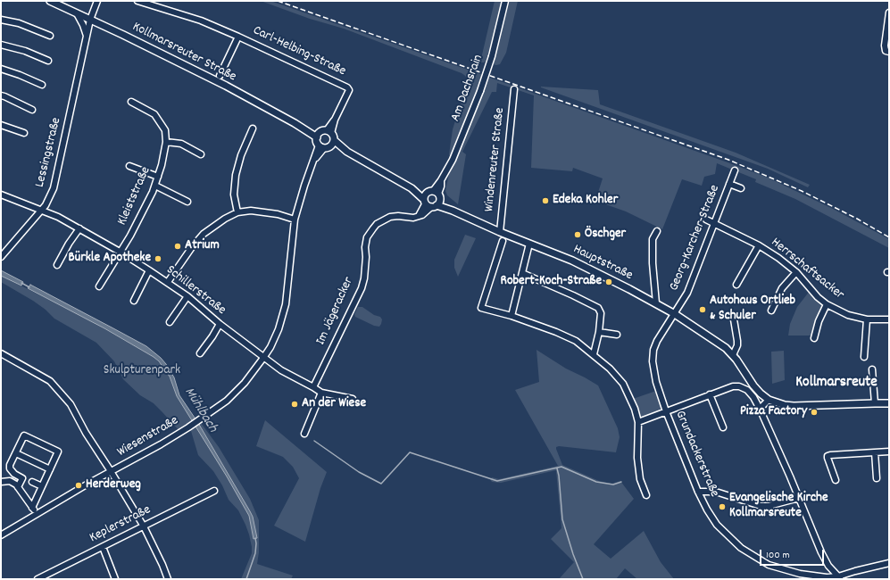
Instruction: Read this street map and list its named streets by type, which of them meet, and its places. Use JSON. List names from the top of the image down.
{
  "streets": {
    "main road": ["Kollmarsreuter Straße", "Hauptstraße"],
    "street": [
      "Carl-Helbing-Straße",
      "Am Dachsrain",
      "Lessingstraße",
      "Windenreuter Straße",
      "Kleiststraße",
      "Georg-Karcher-Straße",
      "Herrschaftsacker",
      "Schillerstraße",
      "Im Jägeracker",
      "Wiesenstraße",
      "Grundackerstraße",
      "Keplerstraße"
    ]
  },
  "crossings": [
    ["Carl-Helbing-Straße", "Kollmarsreuter Straße"],
    ["Carl-Helbing-Straße", "Wiesenstraße"],
    ["Kollmarsreuter Straße", "Lessingstraße"],
    ["Kollmarsreuter Straße", "Wiesenstraße"],
    ["Am Dachsrain", "Hauptstraße"],
    ["Am Dachsrain", "Im Jägeracker"],
    ["Lessingstraße", "Schillerstraße"],
    ["Windenreuter Straße", "Hauptstraße"],
    ["Kleiststraße", "Schillerstraße"],
    ["Georg-Karcher-Straße", "Hauptstraße"],
    ["Georg-Karcher-Straße", "Herrschaftsacker"],
    ["Georg-Karcher-Straße", "Grundackerstraße"],
    ["Hauptstraße", "Im Jägeracker"],
    ["Hauptstraße", "Grundackerstraße"],
    ["Schillerstraße", "Im Jägeracker"],
    ["Schillerstraße", "Wiesenstraße"]
  ],
  "districts": ["Kollmarsreute"],
  "water": ["Mühlbach"],
  "parks": ["Skulpturenpark"],
  "places": [
    "Edeka Kohler",
    "Öschger",
    "Atrium",
    "Bürkle Apotheke",
    "Robert-Koch-Straße",
    "Autohaus Ortlieb & Schuler",
    "An der Wiese",
    "Pizza Factory",
    "Herderweg",
    "Evangelische Kirche Kollmarsreute"
  ],
  "scale_bar": "100 m"
}
